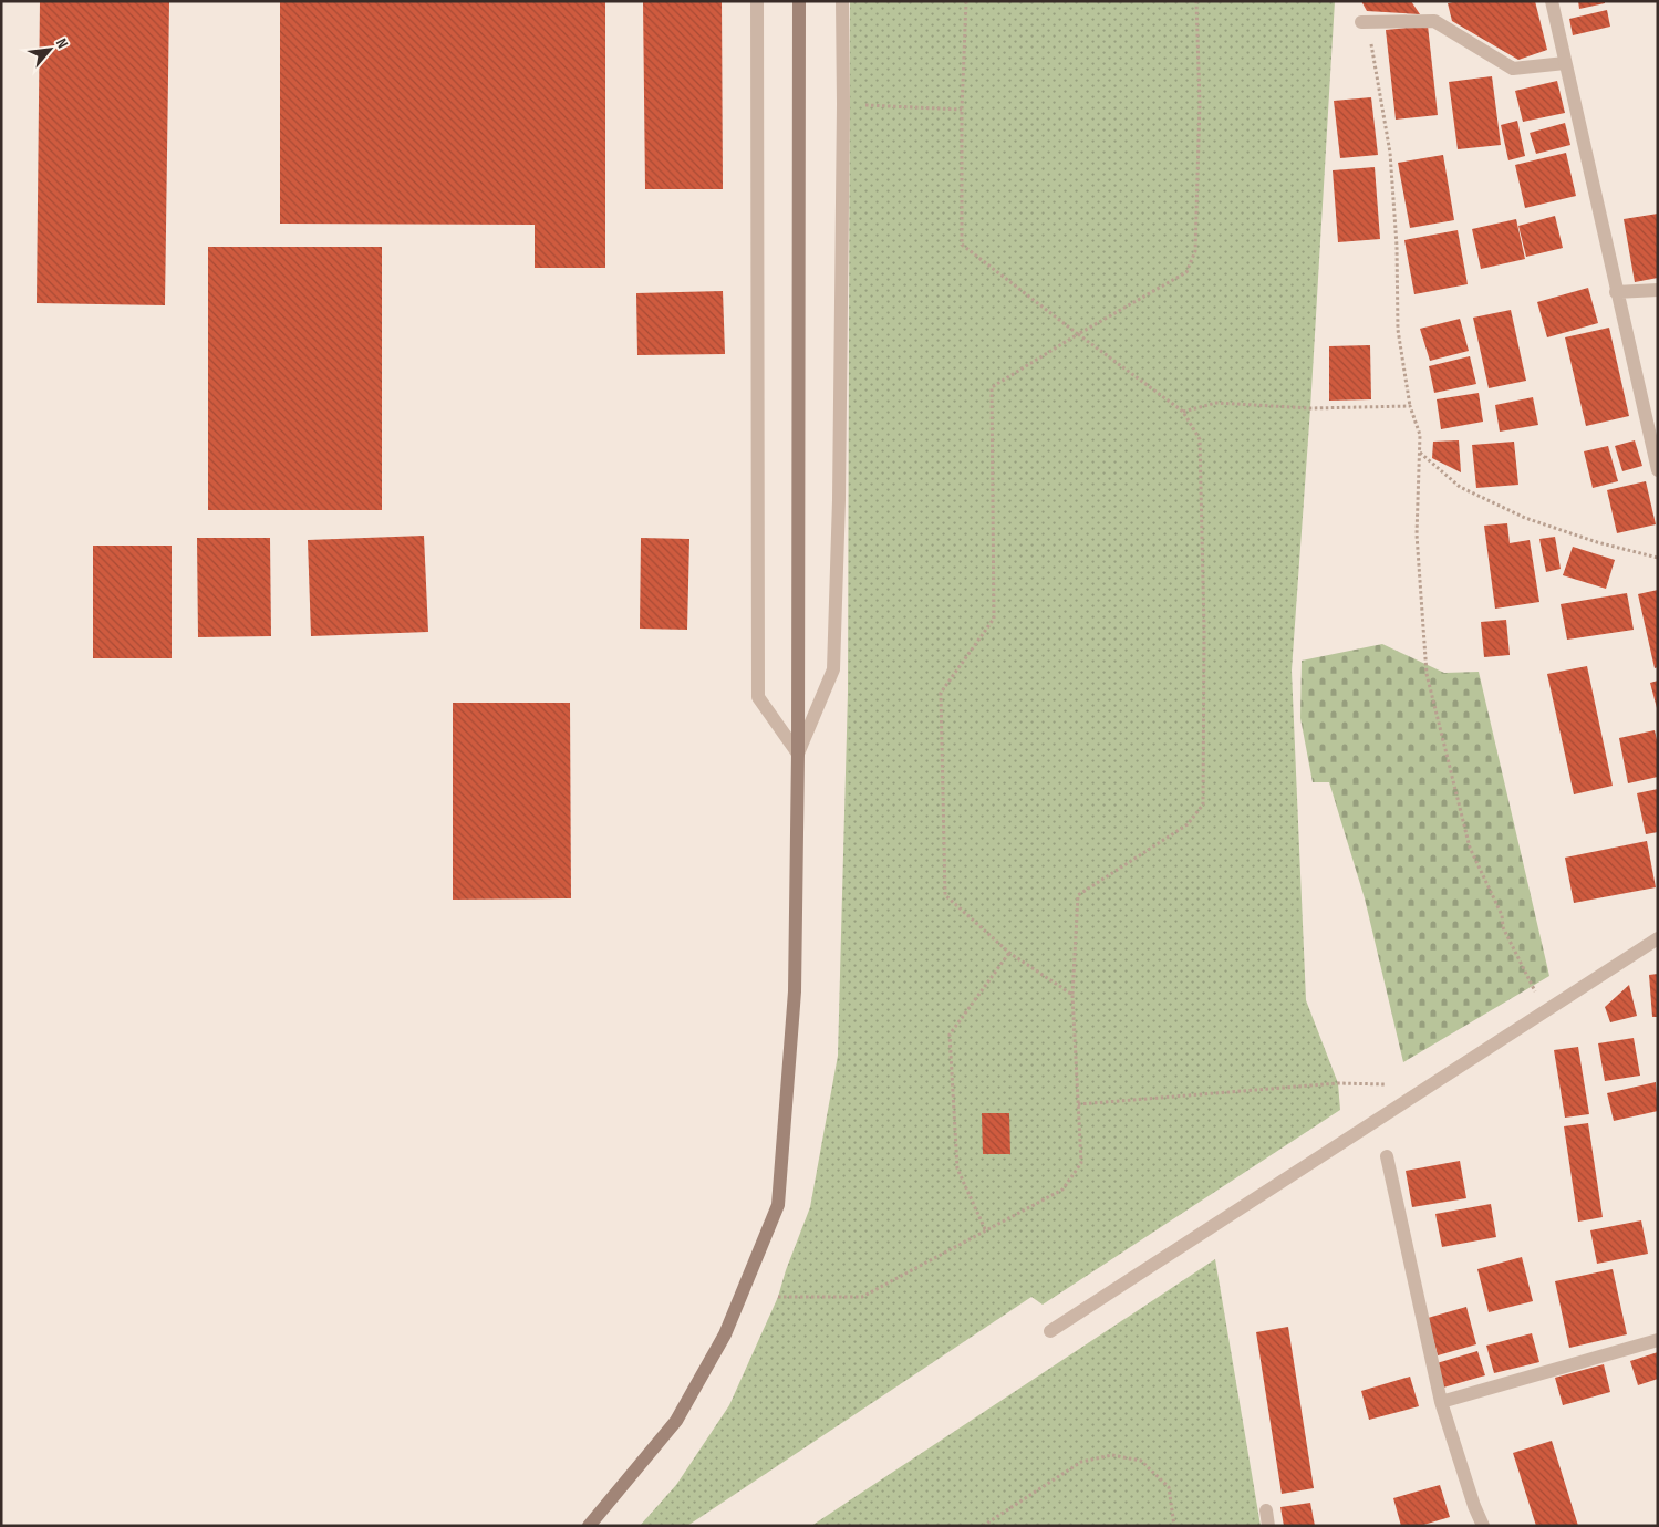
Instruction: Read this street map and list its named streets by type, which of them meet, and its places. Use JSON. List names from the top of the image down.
{
  "north": "top right"
}
